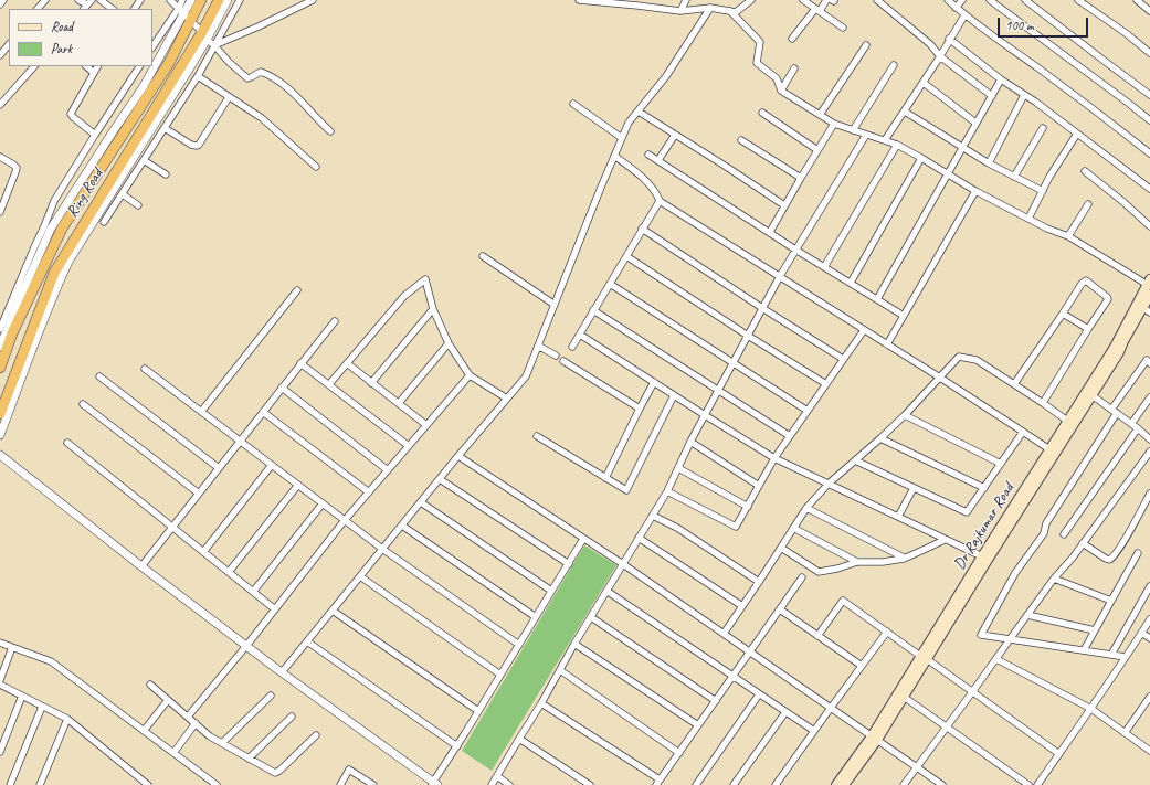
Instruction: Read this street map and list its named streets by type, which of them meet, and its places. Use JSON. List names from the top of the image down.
{
  "streets": {
    "highway": ["Ring Road"],
    "main road": ["Dr Rajkumar Road"]
  },
  "legend": ["Road", "Park"],
  "scale_bar": "100 m"
}
